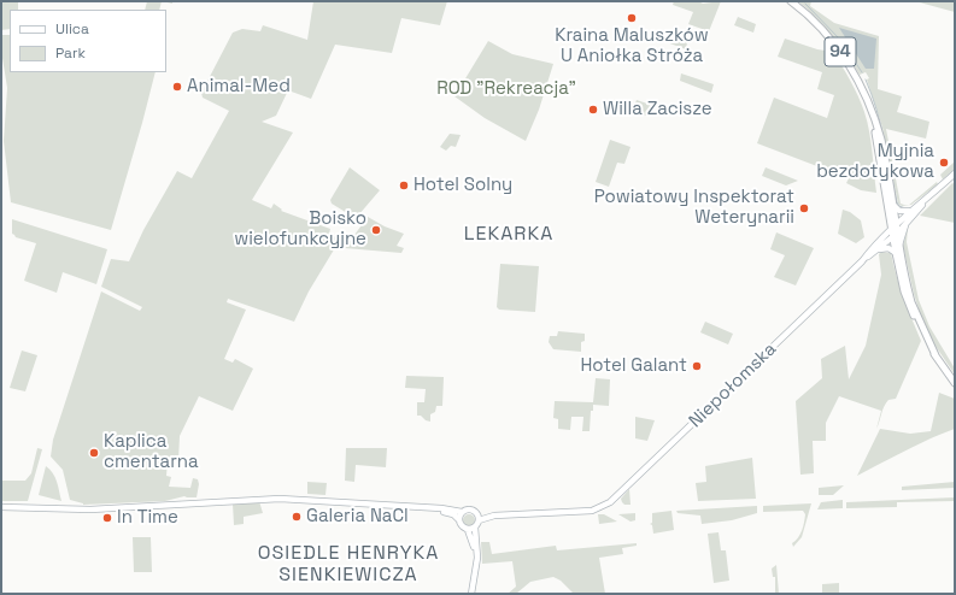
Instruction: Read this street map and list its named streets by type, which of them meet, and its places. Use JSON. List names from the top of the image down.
{
  "streets": {
    "main road": ["94", "Niepołomska"]
  },
  "crossings": [
    ["94", "Niepołomska"]
  ],
  "districts": ["LEKARKA", "OSIEDLE HENRYKA SIENKIEWICZA"],
  "parks": ["ROD \"Rekreacja\""],
  "places": [
    "Kraina Maluszków U Aniołka Stróża",
    "Animal-Med",
    "Willa Zacisze",
    "Myjnia bezdotykowa",
    "Hotel Solny",
    "Powiatowy Inspektorat Weterynarii",
    "Boisko wielofunkcyjne",
    "Hotel Galant",
    "Kaplica cmentarna",
    "Galeria NaCl",
    "In Time"
  ],
  "legend": ["Ulica", "Park"]
}
